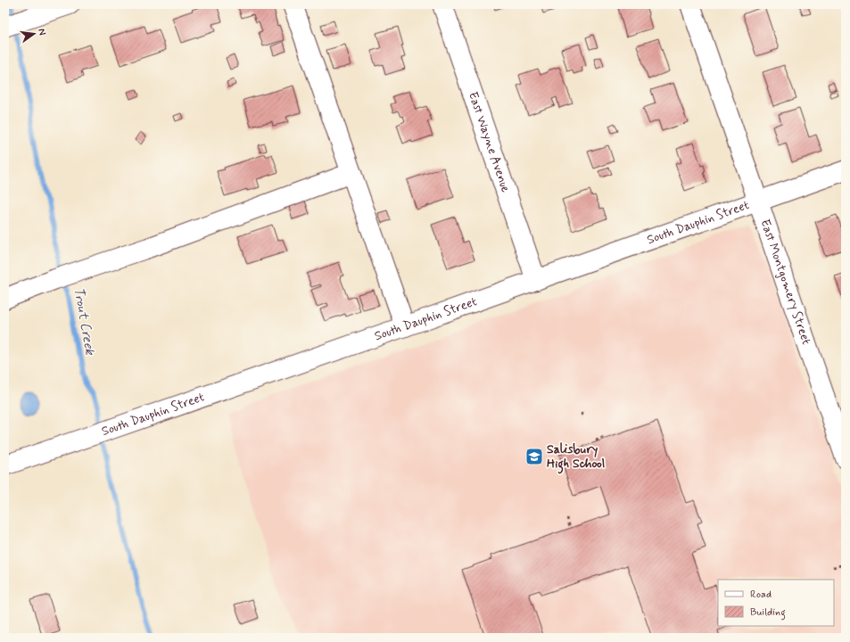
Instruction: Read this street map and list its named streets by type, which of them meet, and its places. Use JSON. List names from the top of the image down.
{
  "streets": {
    "street": ["East Wayne Avenue", "South Dauphin Street", "East Montgomery Street"]
  },
  "crossings": [
    ["East Wayne Avenue", "South Dauphin Street"],
    ["South Dauphin Street", "East Montgomery Street"]
  ],
  "water": ["Trout Creek"],
  "places": {
    "school or university": ["Salisbury High School"]
  },
  "legend": ["Road", "Building"],
  "north": "right"
}
